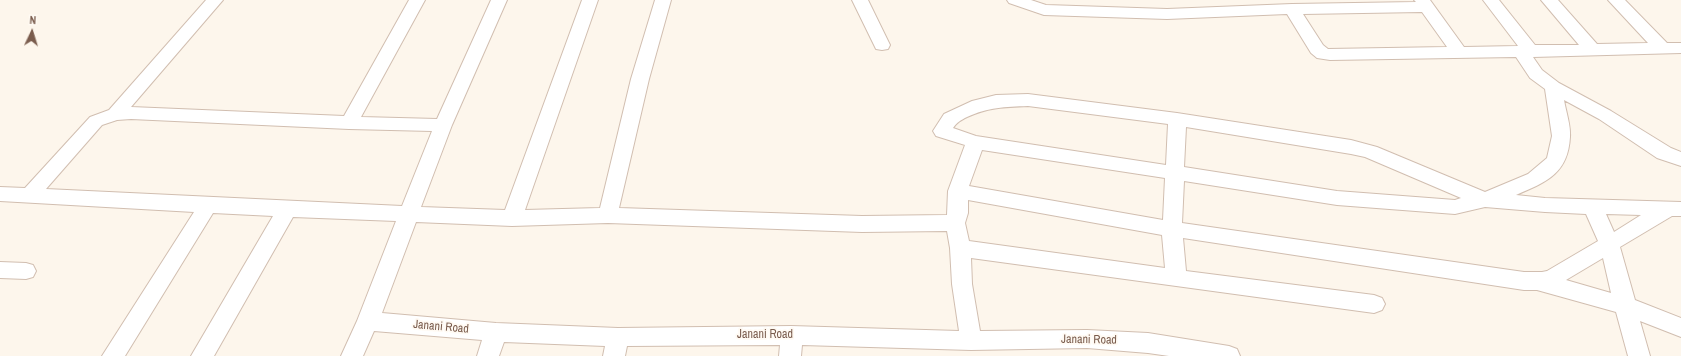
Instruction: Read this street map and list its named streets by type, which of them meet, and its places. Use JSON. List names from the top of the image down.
{
  "streets": {
    "street": ["Janani Road"]
  },
  "north": "top"
}
